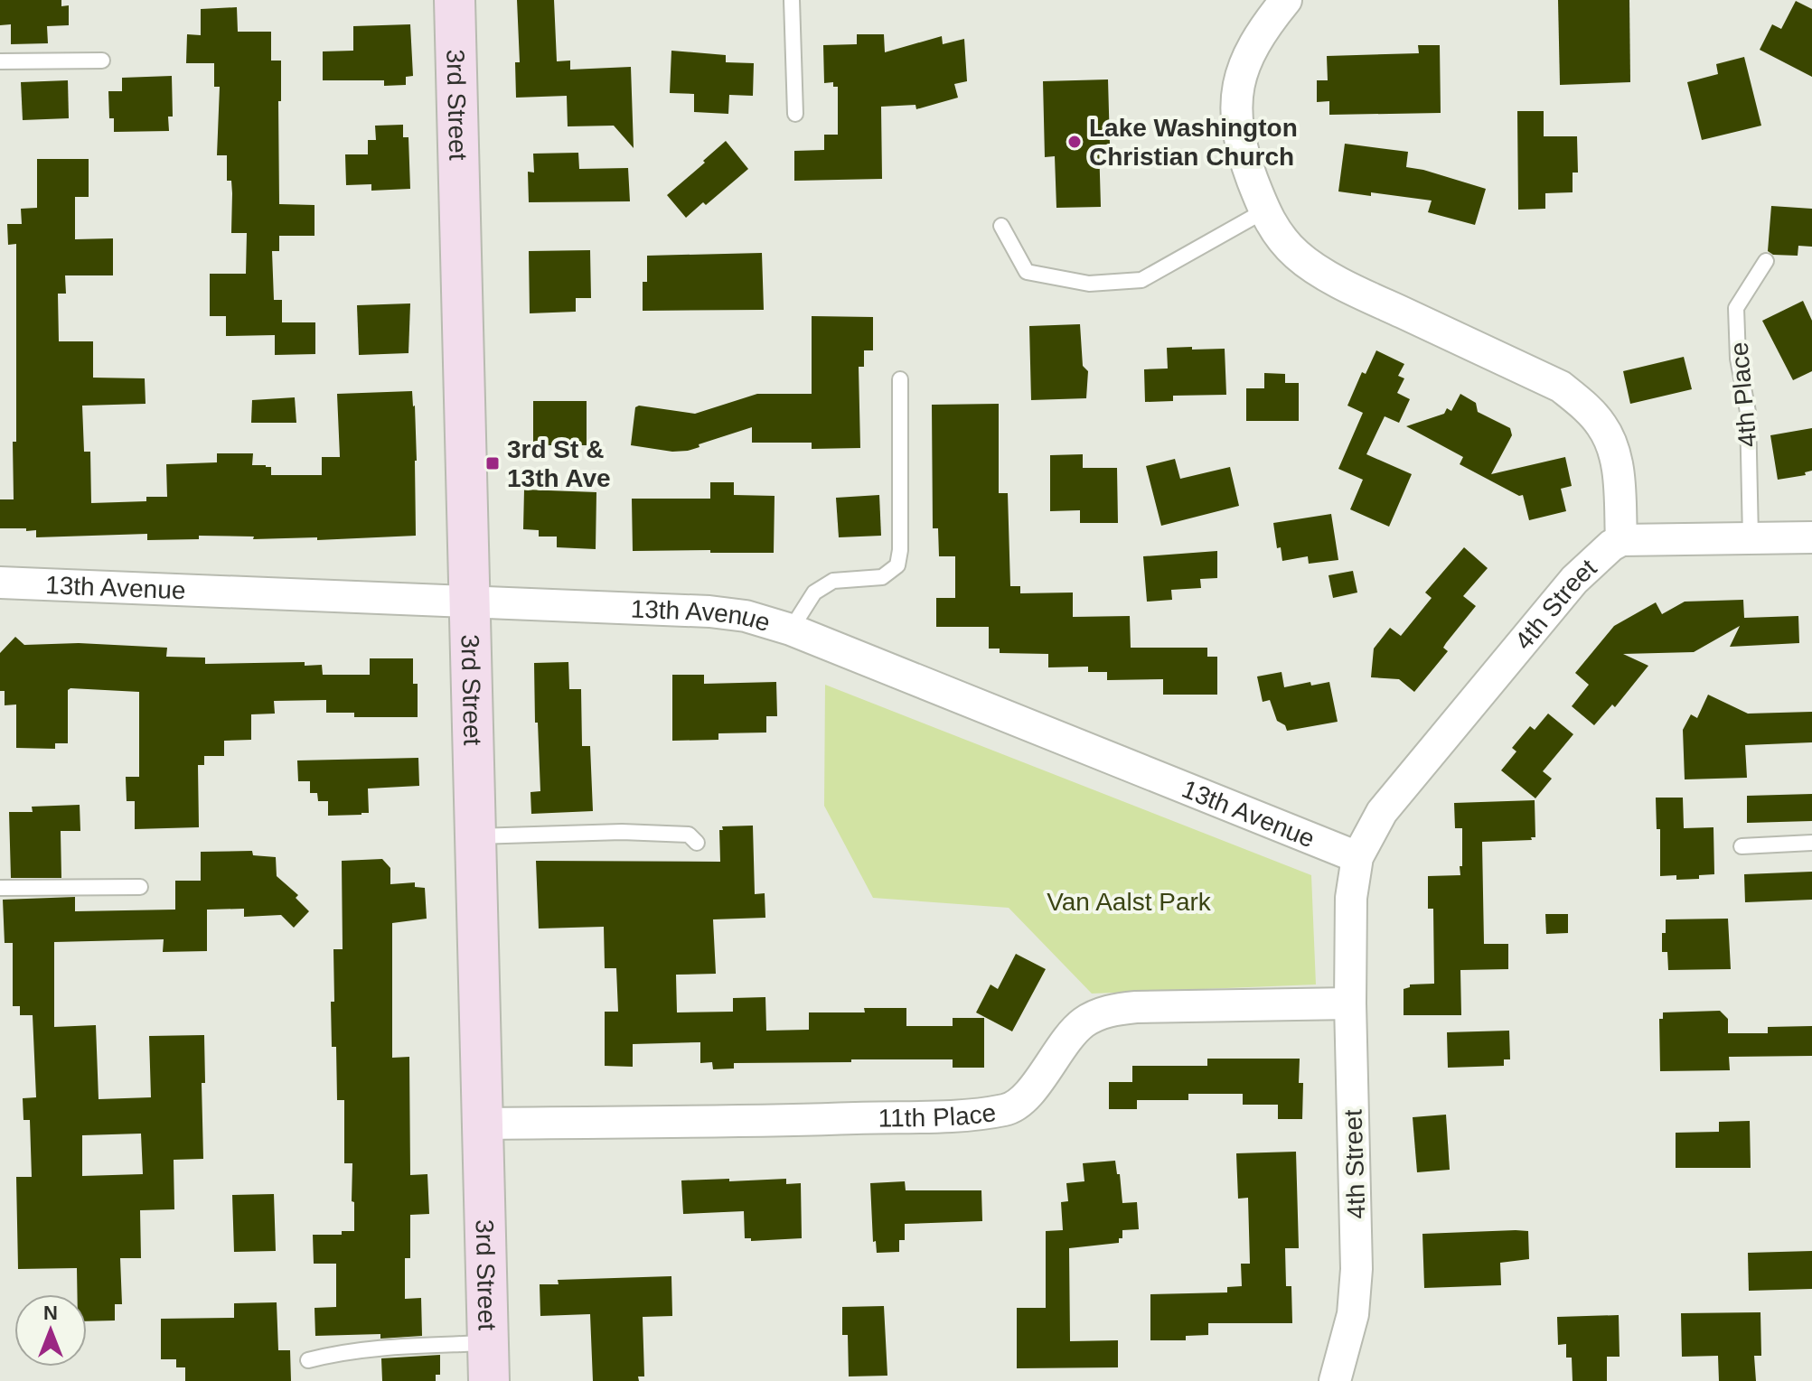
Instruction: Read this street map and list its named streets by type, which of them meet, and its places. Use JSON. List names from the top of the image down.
{
  "streets": {
    "street": [
      "3rd Street",
      "13th Avenue",
      "4th Street",
      "11th Place"
    ],
    "lane": ["4th Place"]
  },
  "crossings": [
    ["3rd Street", "13th Avenue"],
    ["3rd Street", "11th Place"],
    ["13th Avenue", "4th Street"],
    ["4th Street", "11th Place"]
  ],
  "parks": ["Van Aalst Park"],
  "places": {
    "other": ["Lake Washington Christian Church"],
    "transit": ["3rd St & 13th Ave"]
  },
  "north": "top"
}
